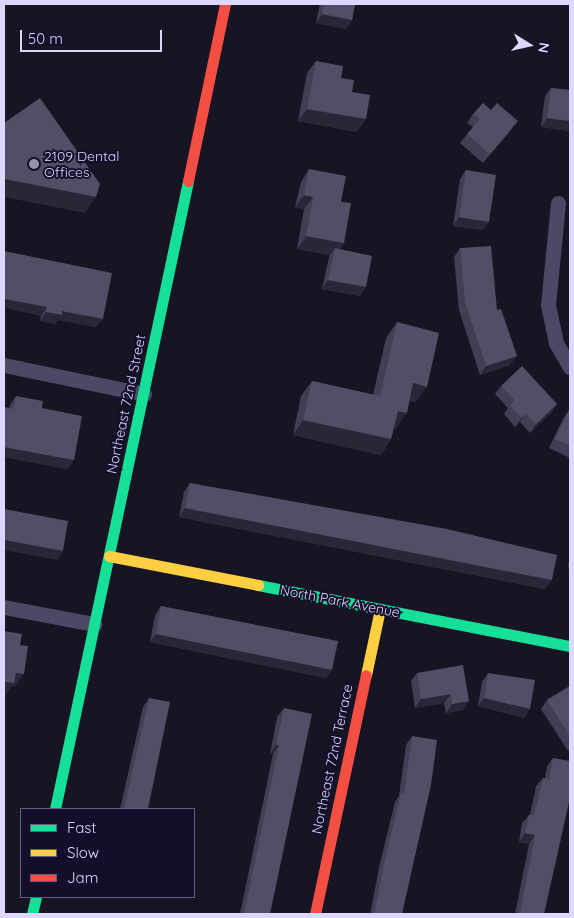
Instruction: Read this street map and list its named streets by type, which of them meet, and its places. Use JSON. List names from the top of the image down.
{
  "streets": {
    "main road": ["Northeast 72nd Street", "North Park Avenue", "Northeast 72nd Terrace"]
  },
  "crossings": [
    ["Northeast 72nd Street", "North Park Avenue"],
    ["North Park Avenue", "Northeast 72nd Terrace"]
  ],
  "places": ["2109 Dental Offices"],
  "legend": ["Fast", "Slow", "Jam"],
  "scale_bar": "50 m",
  "north": "right"
}
